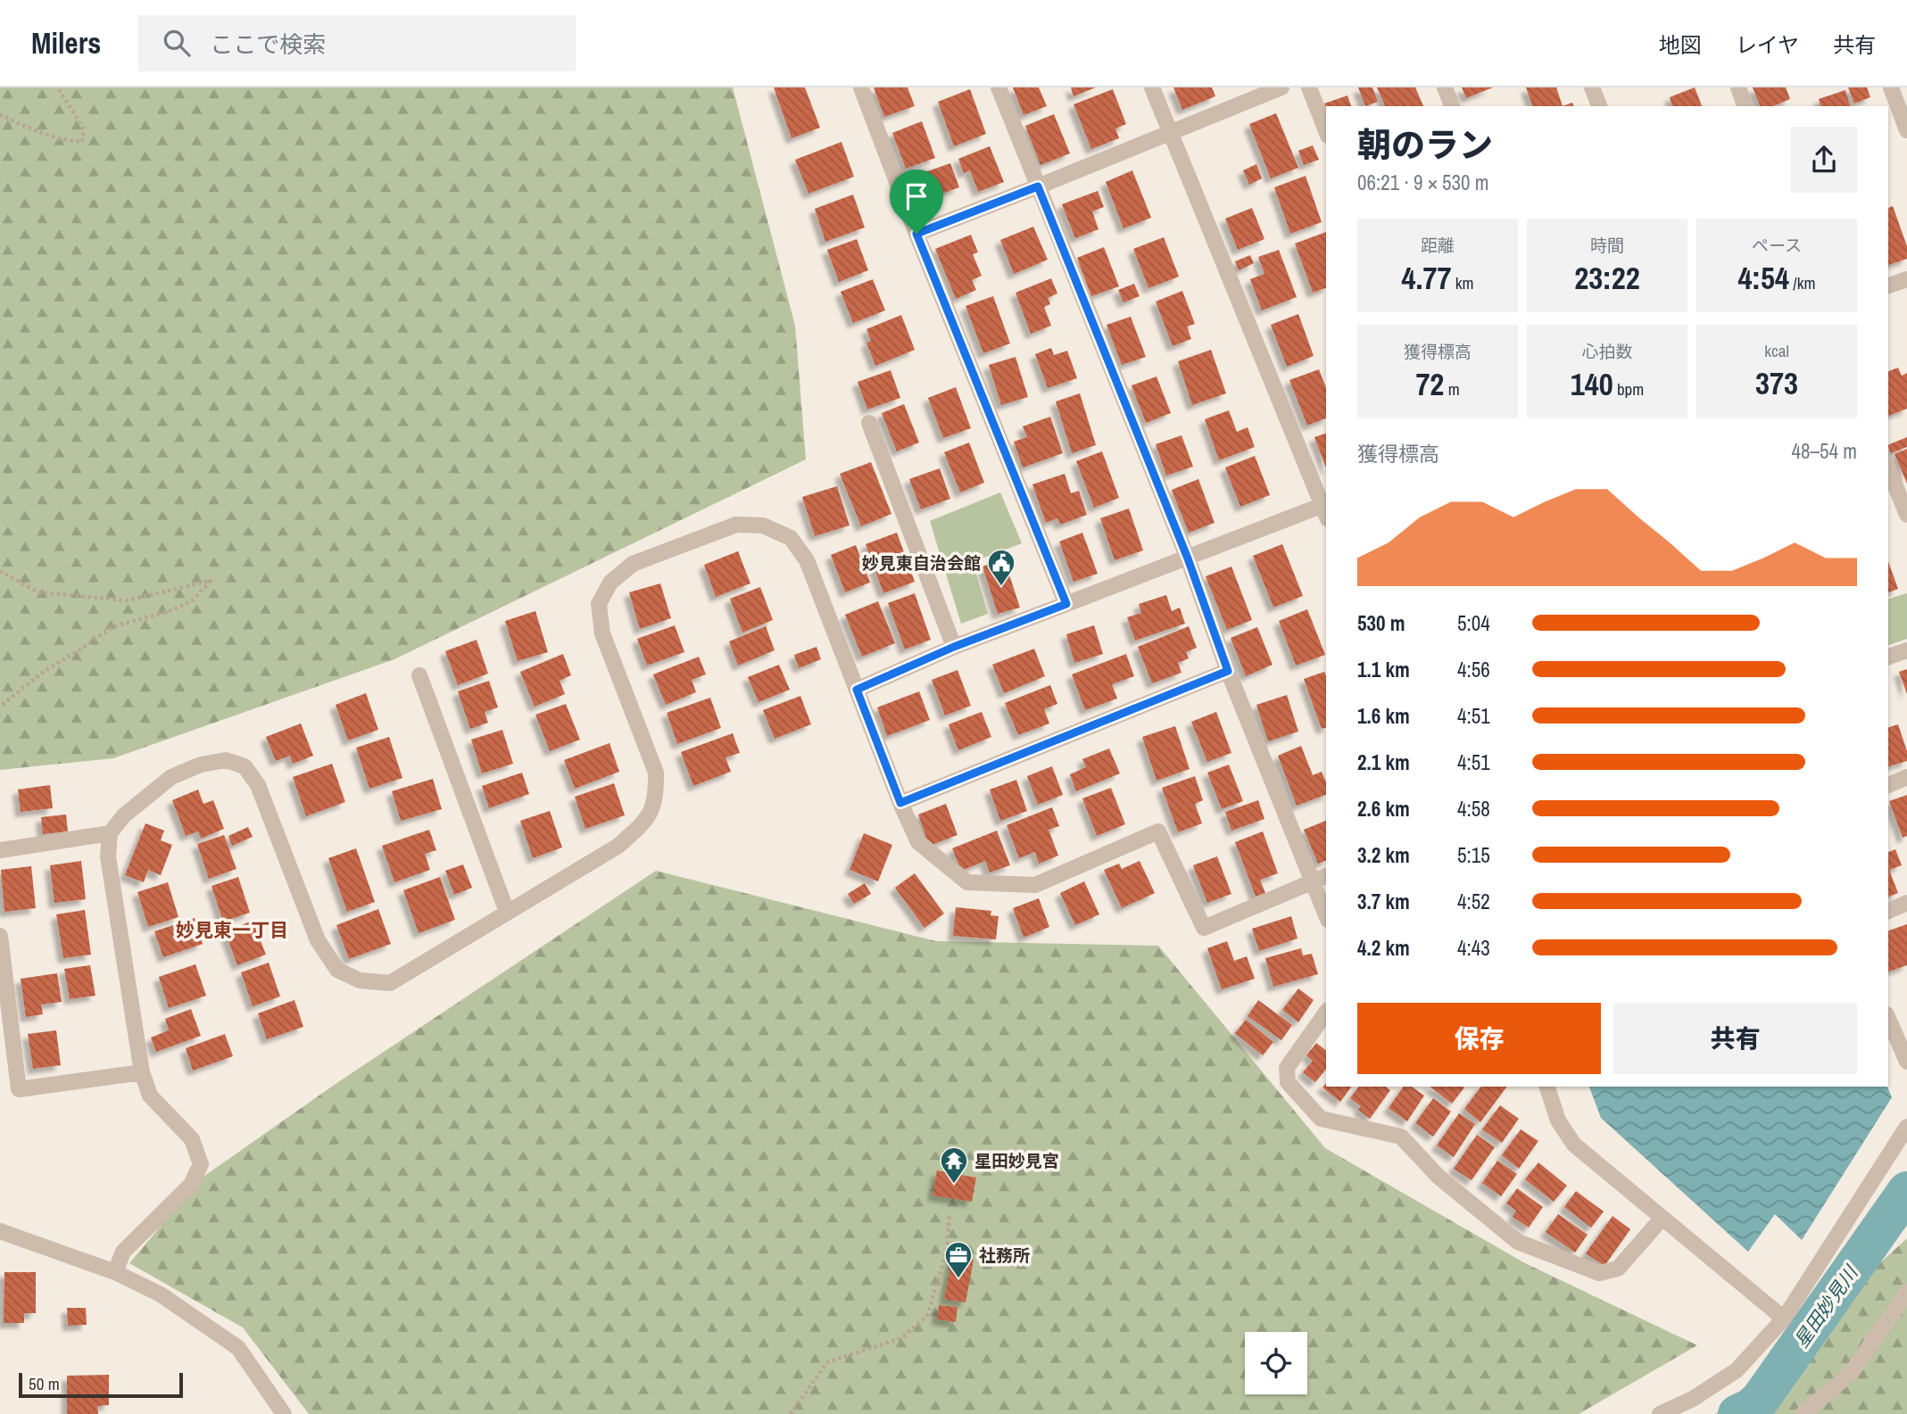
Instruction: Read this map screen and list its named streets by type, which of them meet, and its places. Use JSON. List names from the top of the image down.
{
  "districts": ["妙見東一丁目"],
  "water": ["星田妙見川"],
  "places": {
    "public building": ["妙見東自治会館"],
    "temple": ["星田妙見宮"],
    "office": ["社務所"]
  },
  "scale_bar": "50 m",
  "page": {
    "header": "Milers",
    "search": "ここで検索",
    "nav": ["地図", "レイヤ", "共有"],
    "heading": ["朝のラン", "06:21 · 9 × 530 m"],
    "stats": [
      ["距離", "4.77 km"],
      ["時間", "23:22"],
      ["ペース", "4:54 /km"],
      ["獲得標高", "72 m"],
      ["心拍数", "140 bpm"],
      ["kcal", "373"]
    ],
    "chart": ["獲得標高", "48–54 m"],
    "list": [
      {
        "name": "530 m",
        "note": "5:04"
      },
      {
        "name": "1.1 km",
        "note": "4:56"
      },
      {
        "name": "1.6 km",
        "note": "4:51"
      },
      {
        "name": "2.1 km",
        "note": "4:51"
      },
      {
        "name": "2.6 km",
        "note": "4:58"
      },
      {
        "name": "3.2 km",
        "note": "5:15"
      },
      {
        "name": "3.7 km",
        "note": "4:52"
      },
      {
        "name": "4.2 km",
        "note": "4:43"
      }
    ],
    "buttons": ["保存", "共有"],
    "scale": "50 m"
  }
}
